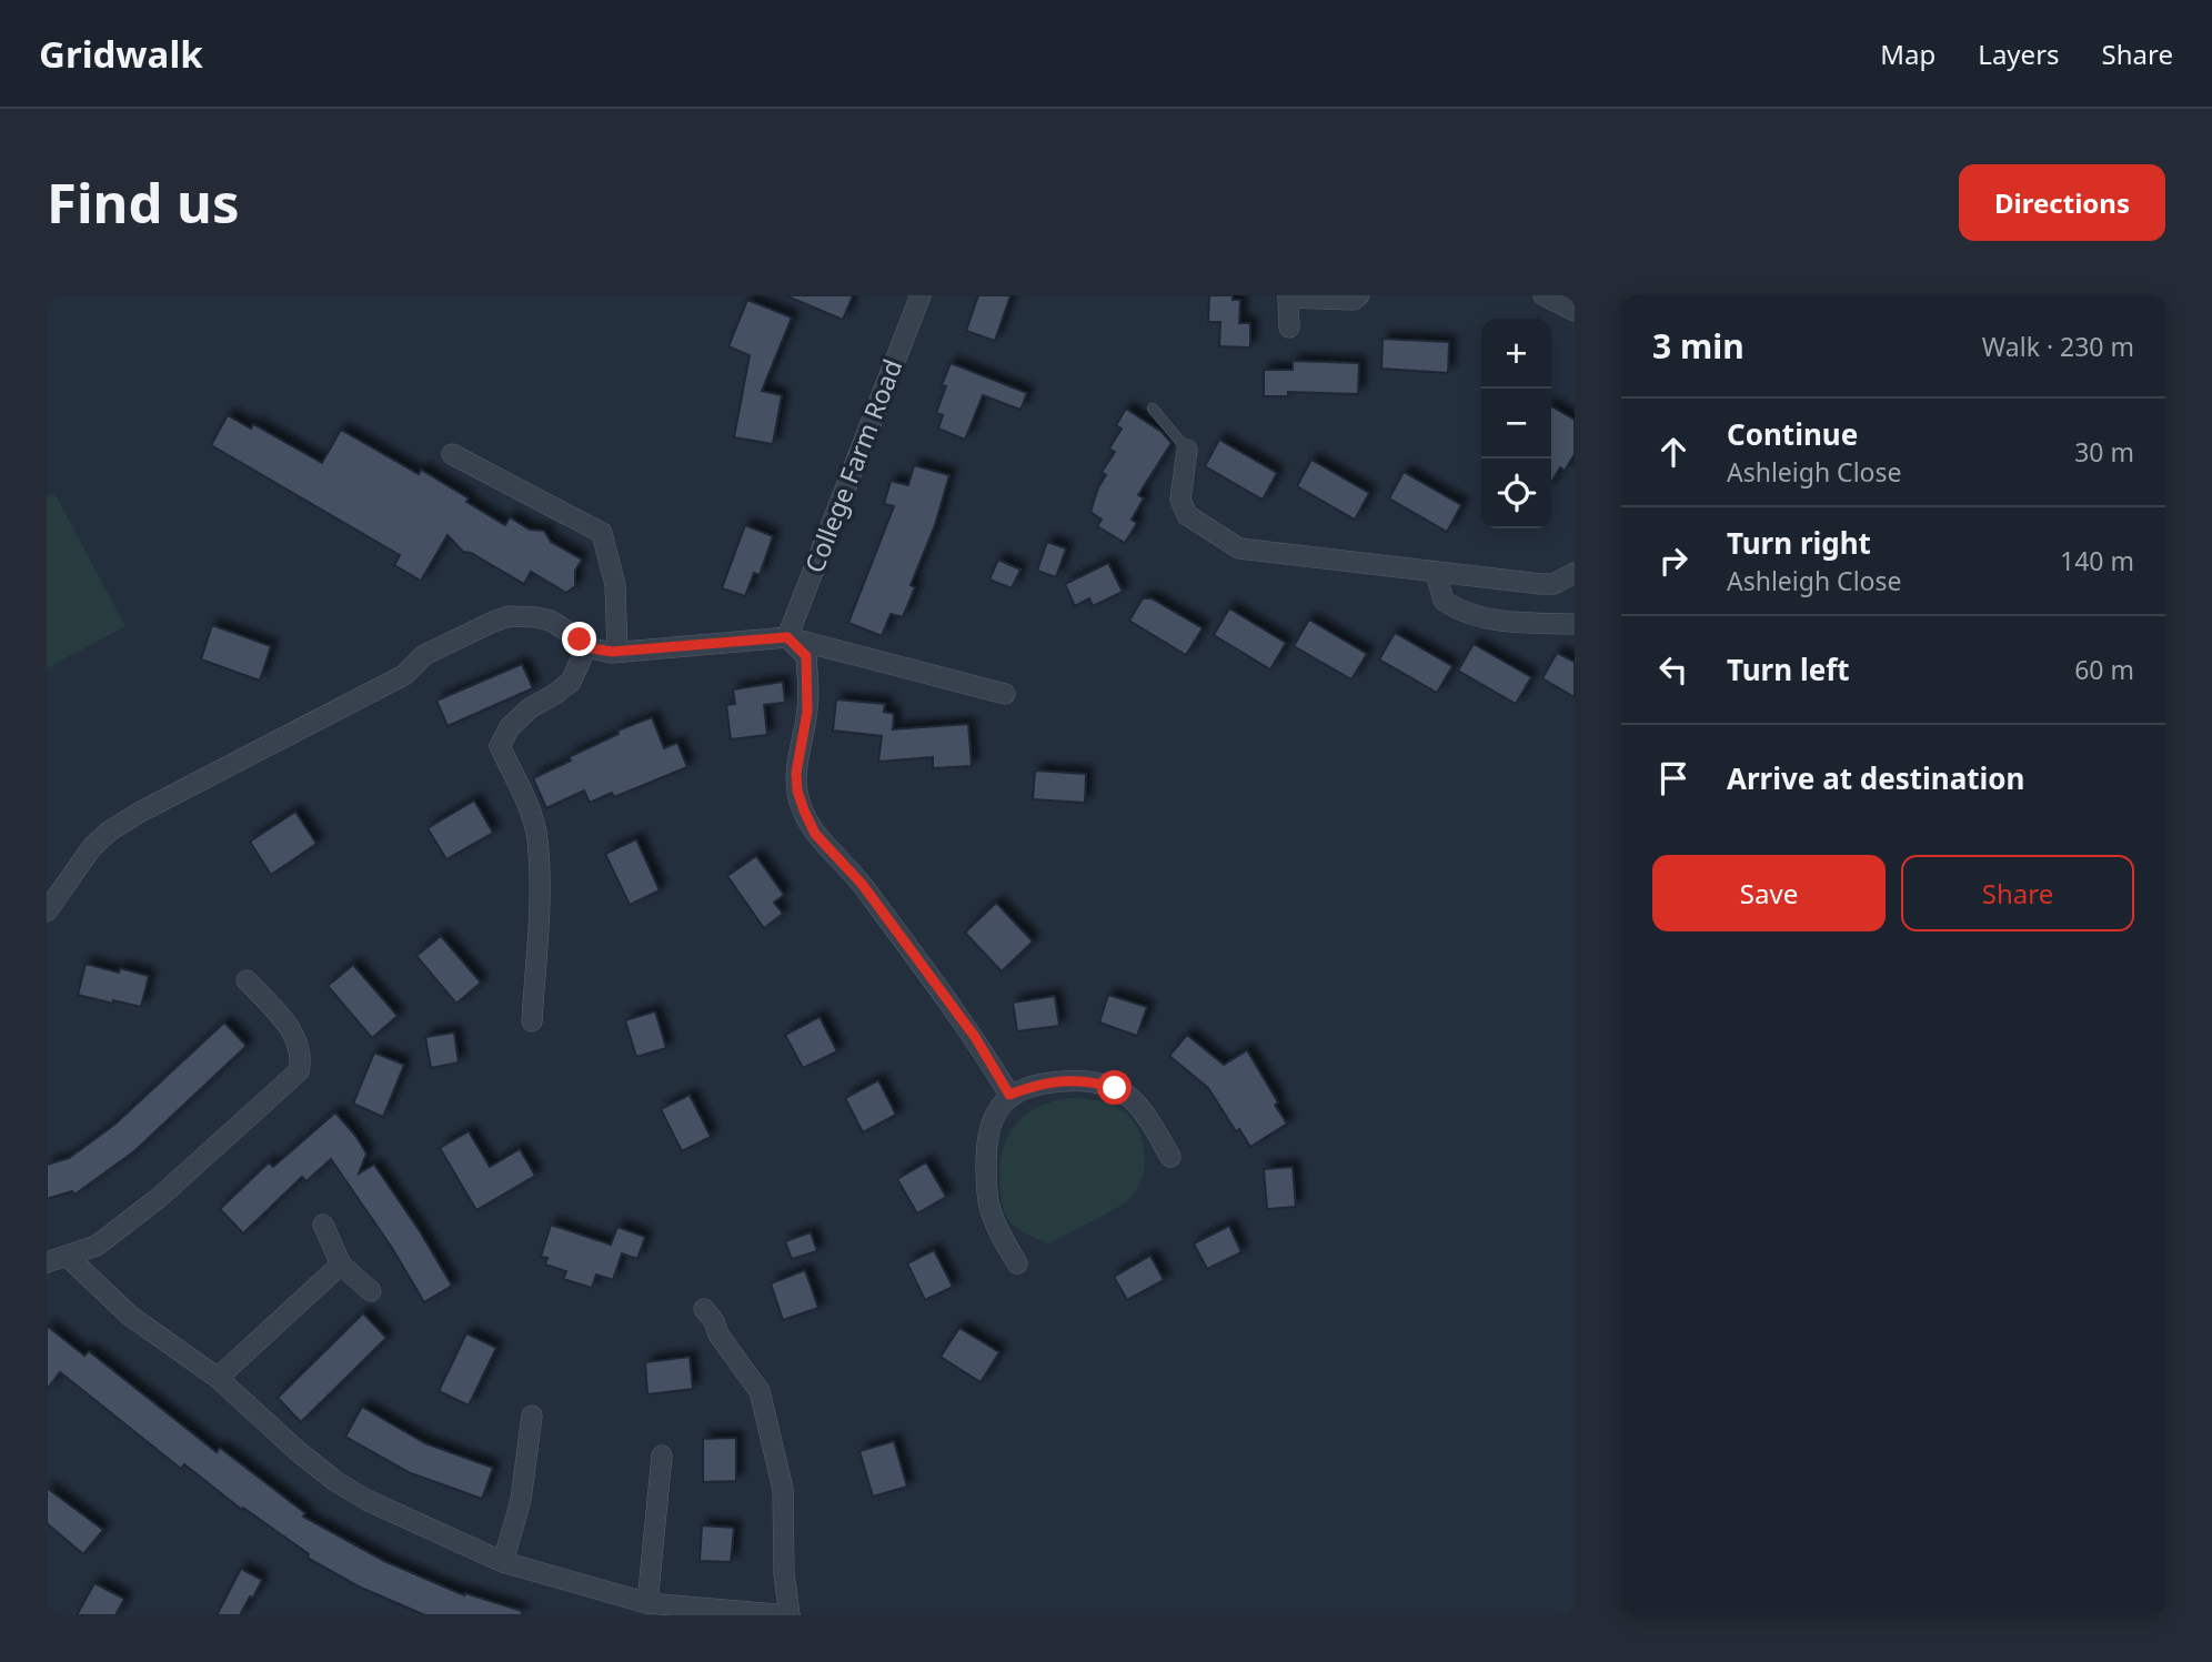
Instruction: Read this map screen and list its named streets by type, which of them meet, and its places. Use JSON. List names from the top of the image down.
{
  "streets": {
    "street": ["College Farm Road"]
  },
  "page": {
    "header": "Gridwalk",
    "nav": ["Map", "Layers", "Share"],
    "buttons": [
      "Directions",
      ["Save", "Share"]
    ],
    "title": "Find us",
    "heading": ["3 min", "Walk · 230 m"],
    "map_buttons": ["+", "−"],
    "list": [
      ["Continue", "Ashleigh Close", "30 m"],
      ["Turn right", "Ashleigh Close", "140 m"],
      ["Turn left", "60 m"],
      "Arrive at destination"
    ]
  }
}
